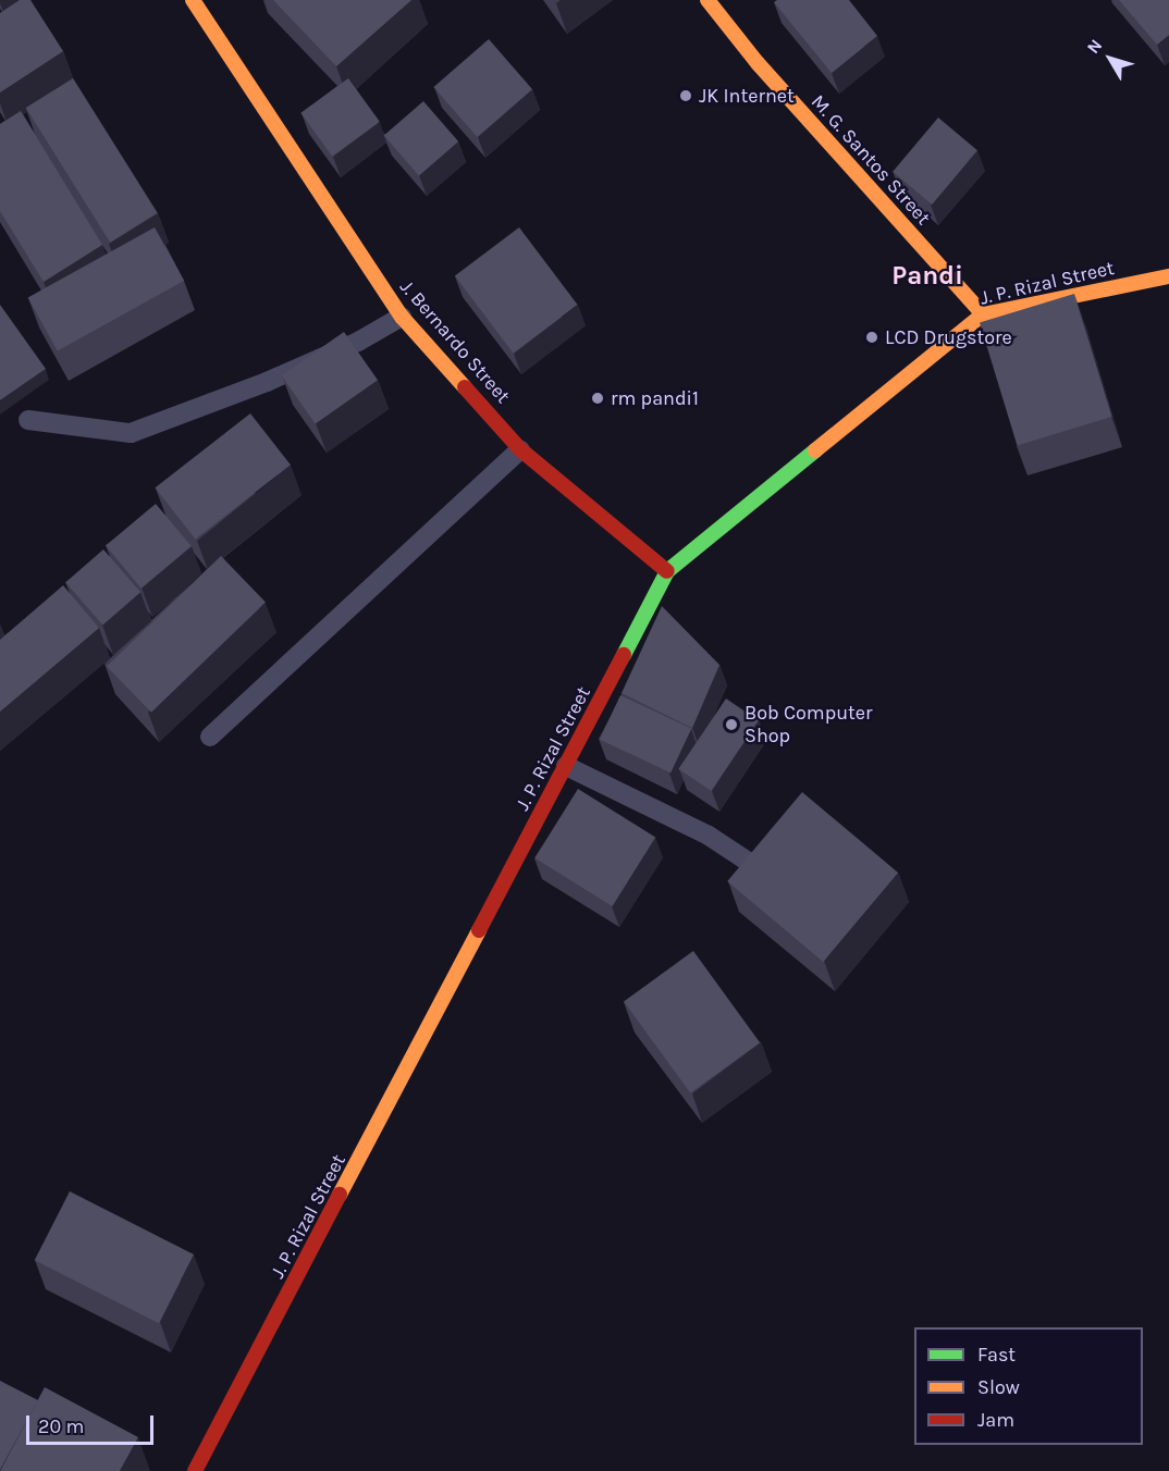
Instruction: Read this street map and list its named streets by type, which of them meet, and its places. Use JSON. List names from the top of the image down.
{
  "streets": {
    "main road": ["M. G. Santos Street", "J. P. Rizal Street", "J. Bernardo Street"]
  },
  "crossings": [
    ["M. G. Santos Street", "J. P. Rizal Street"],
    ["J. P. Rizal Street", "J. Bernardo Street"]
  ],
  "districts": ["Pandi"],
  "places": [
    "JK Internet",
    "LCD Drugstore",
    "rm pandi1",
    "Bob Computer Shop"
  ],
  "legend": ["Fast", "Slow", "Jam"],
  "scale_bar": "20 m",
  "north": "top left"
}
